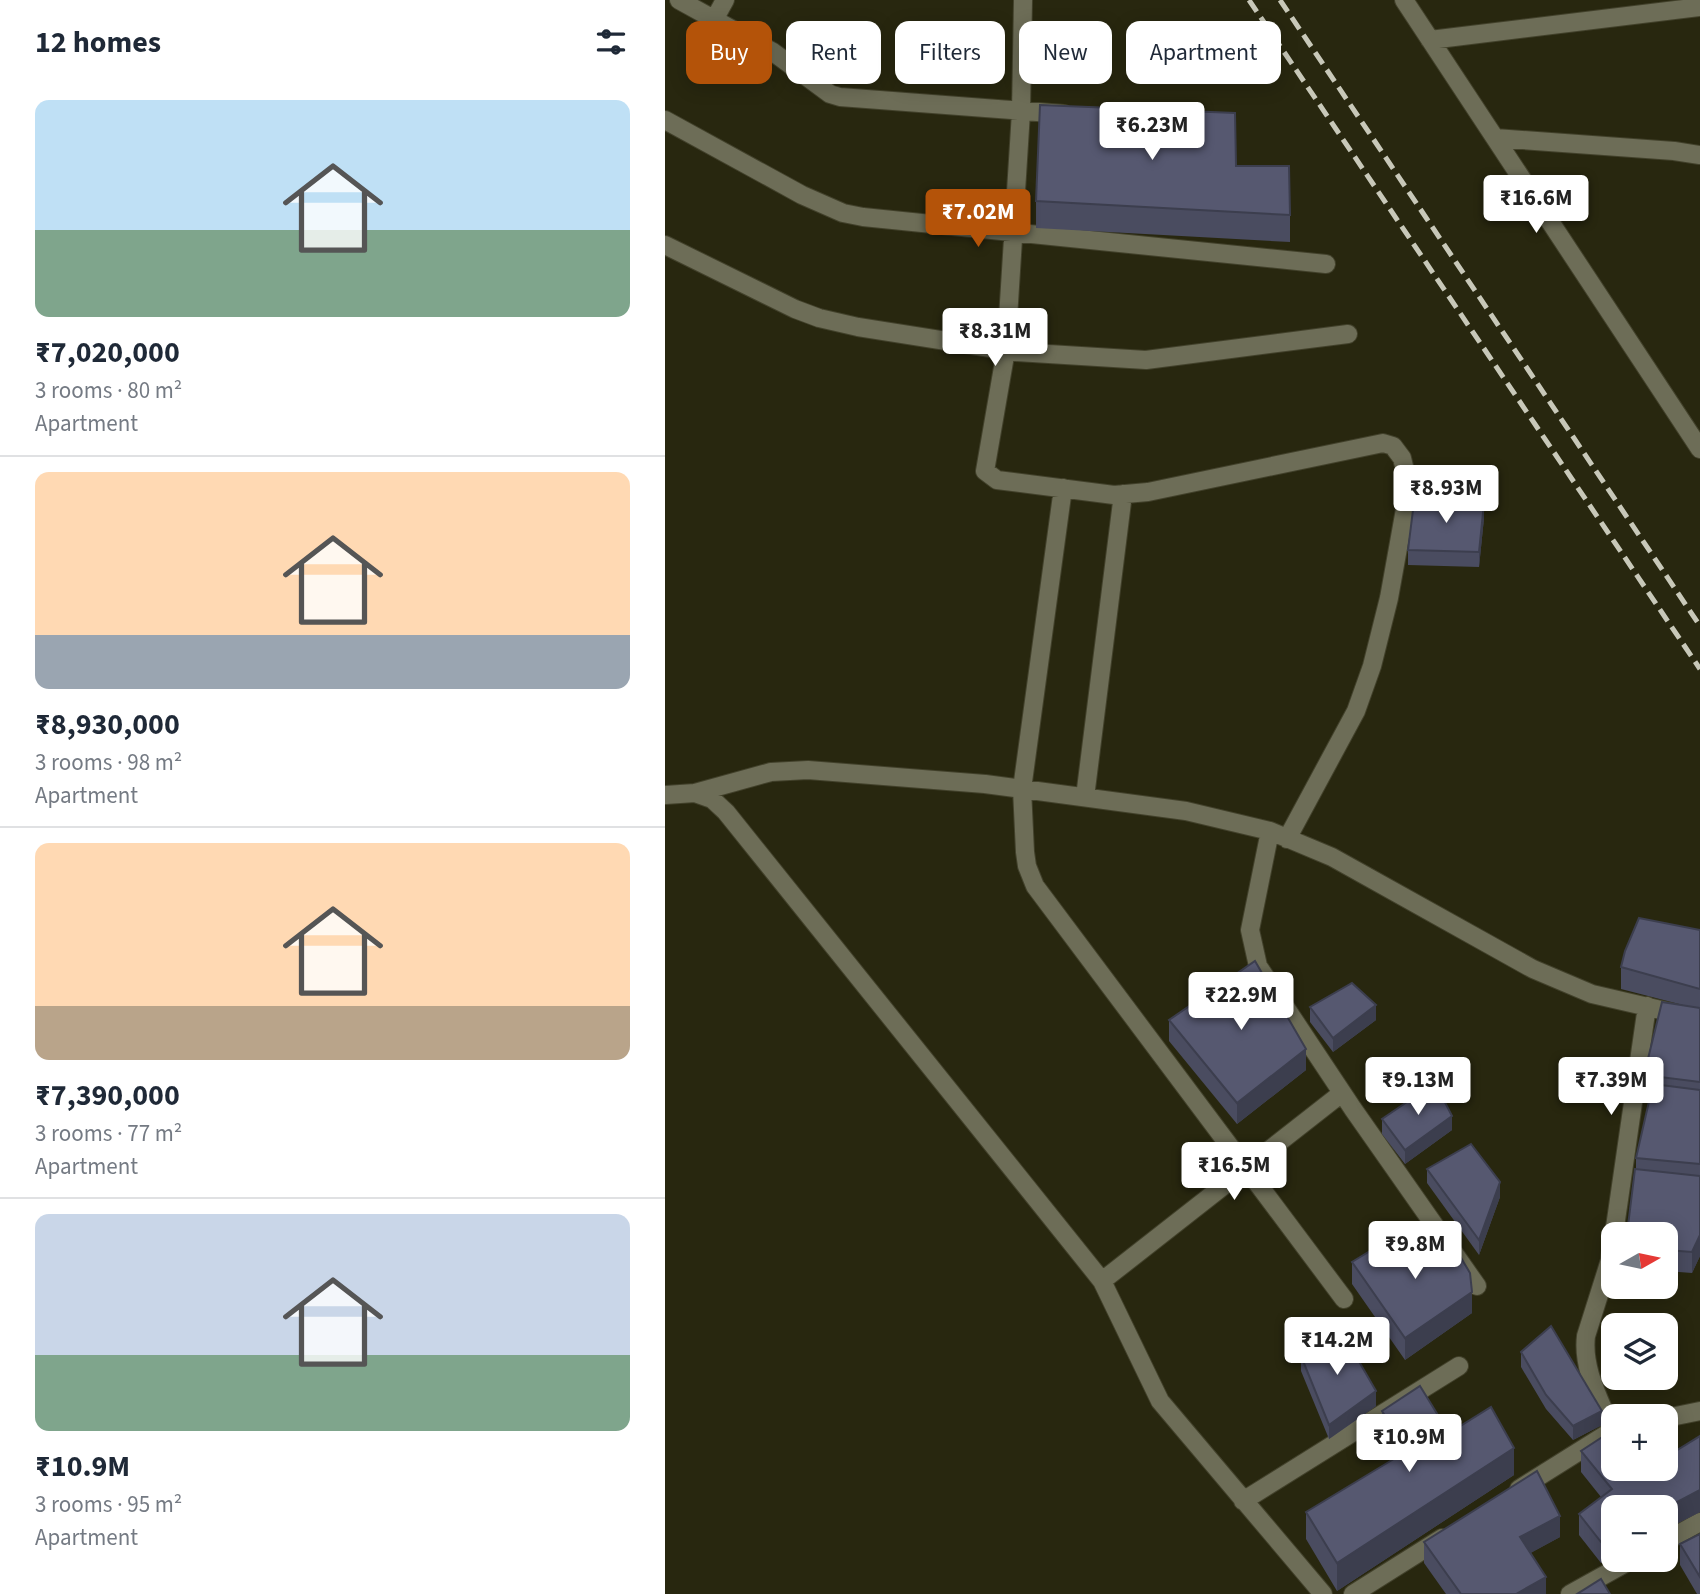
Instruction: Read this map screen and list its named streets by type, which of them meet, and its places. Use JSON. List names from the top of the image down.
{
  "north": "right",
  "page": {
    "heading": "12 homes",
    "chip": [
      "Buy",
      "Rent",
      "Filters",
      "New",
      "Apartment"
    ],
    "list": [
      {
        "name": "₹7,020,000",
        "note": "3 rooms · 80 m² · Apartment"
      },
      {
        "name": "₹8,930,000",
        "note": "3 rooms · 98 m² · Apartment"
      },
      {
        "name": "₹7,390,000",
        "note": "3 rooms · 77 m² · Apartment"
      },
      {
        "name": "₹10.9M",
        "note": "3 rooms · 95 m² · Apartment"
      }
    ],
    "price": [
      "₹6.23M",
      "₹16.6M",
      "₹7.02M",
      "₹8.31M",
      "₹8.93M",
      "₹22.9M",
      "₹9.13M",
      "₹7.39M",
      "₹16.5M",
      "₹9.8M",
      "₹14.2M",
      "₹10.9M"
    ],
    "map_buttons": ["+", "−"]
  }
}
